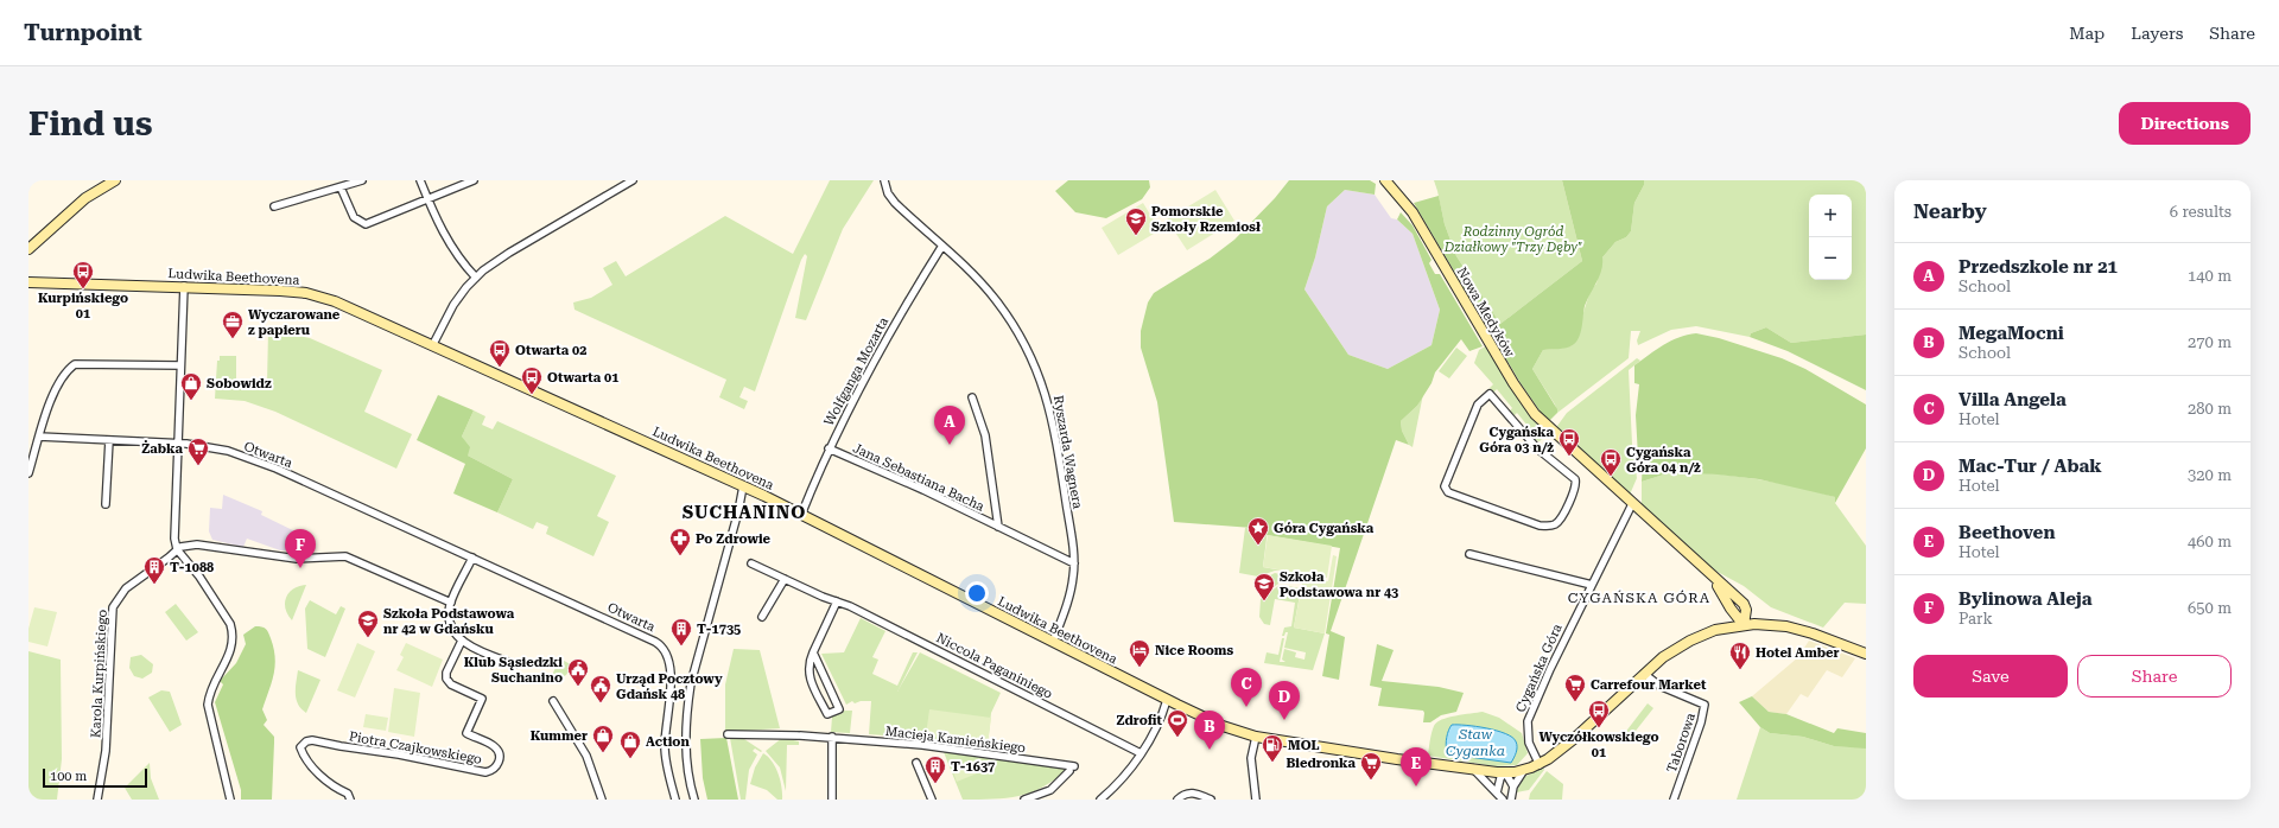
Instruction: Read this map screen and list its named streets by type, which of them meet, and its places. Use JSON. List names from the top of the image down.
{
  "streets": {
    "street": [
      "Ludwika Beethovena",
      "Nowa Medyków",
      "Wolfganga Mozarta",
      "Ryszarda Wagnera",
      "Otwarta",
      "Jana Sebastiana Bacha",
      "Niccola Paganiniego",
      "Cygańska Góra",
      "Karola Kurpińskiego",
      "Macieja Kamieńskiego",
      "Taborowa",
      "Piotra Czajkowskiego"
    ]
  },
  "crossings": [
    ["Ludwika Beethovena", "Wolfganga Mozarta"],
    ["Ludwika Beethovena", "Ryszarda Wagnera"],
    ["Ludwika Beethovena", "Cygańska Góra"],
    ["Ludwika Beethovena", "Taborowa"],
    ["Nowa Medyków", "Cygańska Góra"],
    ["Wolfganga Mozarta", "Ryszarda Wagnera"],
    ["Wolfganga Mozarta", "Jana Sebastiana Bacha"],
    ["Ryszarda Wagnera", "Jana Sebastiana Bacha"]
  ],
  "districts": ["SUCHANINO", "CYGAŃSKA GÓRA"],
  "water": ["Staw Cyganka"],
  "parks": ["Rodzinny Ogród Działkowy \"Trzy Dęby\""],
  "places": {
    "school or university": ["Pomorskie Szkoły Rzemiosł", "Szkoła Podstawowa nr 43", "Szkoła Podstawowa nr 42 w Gdańsku"],
    "bus stop": [
      "Kurpińskiego 01",
      "Otwarta 02",
      "Otwarta 01",
      "Cygańska Góra 03 n/ż",
      "Cygańska Góra 04 n/ż",
      "Wyczółkowskiego 01"
    ],
    "office": ["Wyczarowane z papieru"],
    "shop": ["Sobowidz", "Kummer", "Action"],
    "supermarket": ["Żabka", "Carrefour Market", "Biedronka"],
    "place": ["Góra Cygańska"],
    "pharmacy": ["Po Zdrowie"],
    "building": ["T-1088", "T-1735", "T-1637"],
    "hotel": ["Nice Rooms"],
    "restaurant": ["Hotel Amber"],
    "public building": ["Klub Sąsiedzki Suchanino", "Urząd Pocztowy Gdańsk 48"],
    "sports": ["Zdrofit"],
    "fuel station": ["MOL"]
  },
  "scale_bar": "100 m",
  "page": {
    "header": "Turnpoint",
    "nav": ["Map", "Layers", "Share"],
    "buttons": [
      "Directions",
      ["Save", "Share"]
    ],
    "title": "Find us",
    "heading": ["Nearby", "6 results"],
    "map_buttons": ["+", "−"],
    "list": [
      {
        "mark": "A",
        "name": "Przedszkole nr 21",
        "note": "School",
        "value": "140 m"
      },
      {
        "mark": "B",
        "name": "MegaMocni",
        "note": "School",
        "value": "270 m"
      },
      {
        "mark": "C",
        "name": "Villa Angela",
        "note": "Hotel",
        "value": "280 m"
      },
      {
        "mark": "D",
        "name": "Mac-Tur / Abak",
        "note": "Hotel",
        "value": "320 m"
      },
      {
        "mark": "E",
        "name": "Beethoven",
        "note": "Hotel",
        "value": "460 m"
      },
      {
        "mark": "F",
        "name": "Bylinowa Aleja",
        "note": "Park",
        "value": "650 m"
      }
    ],
    "pins": [
      "A",
      "F",
      "C",
      "D",
      "B",
      "E"
    ],
    "scale": "100 m"
  }
}
